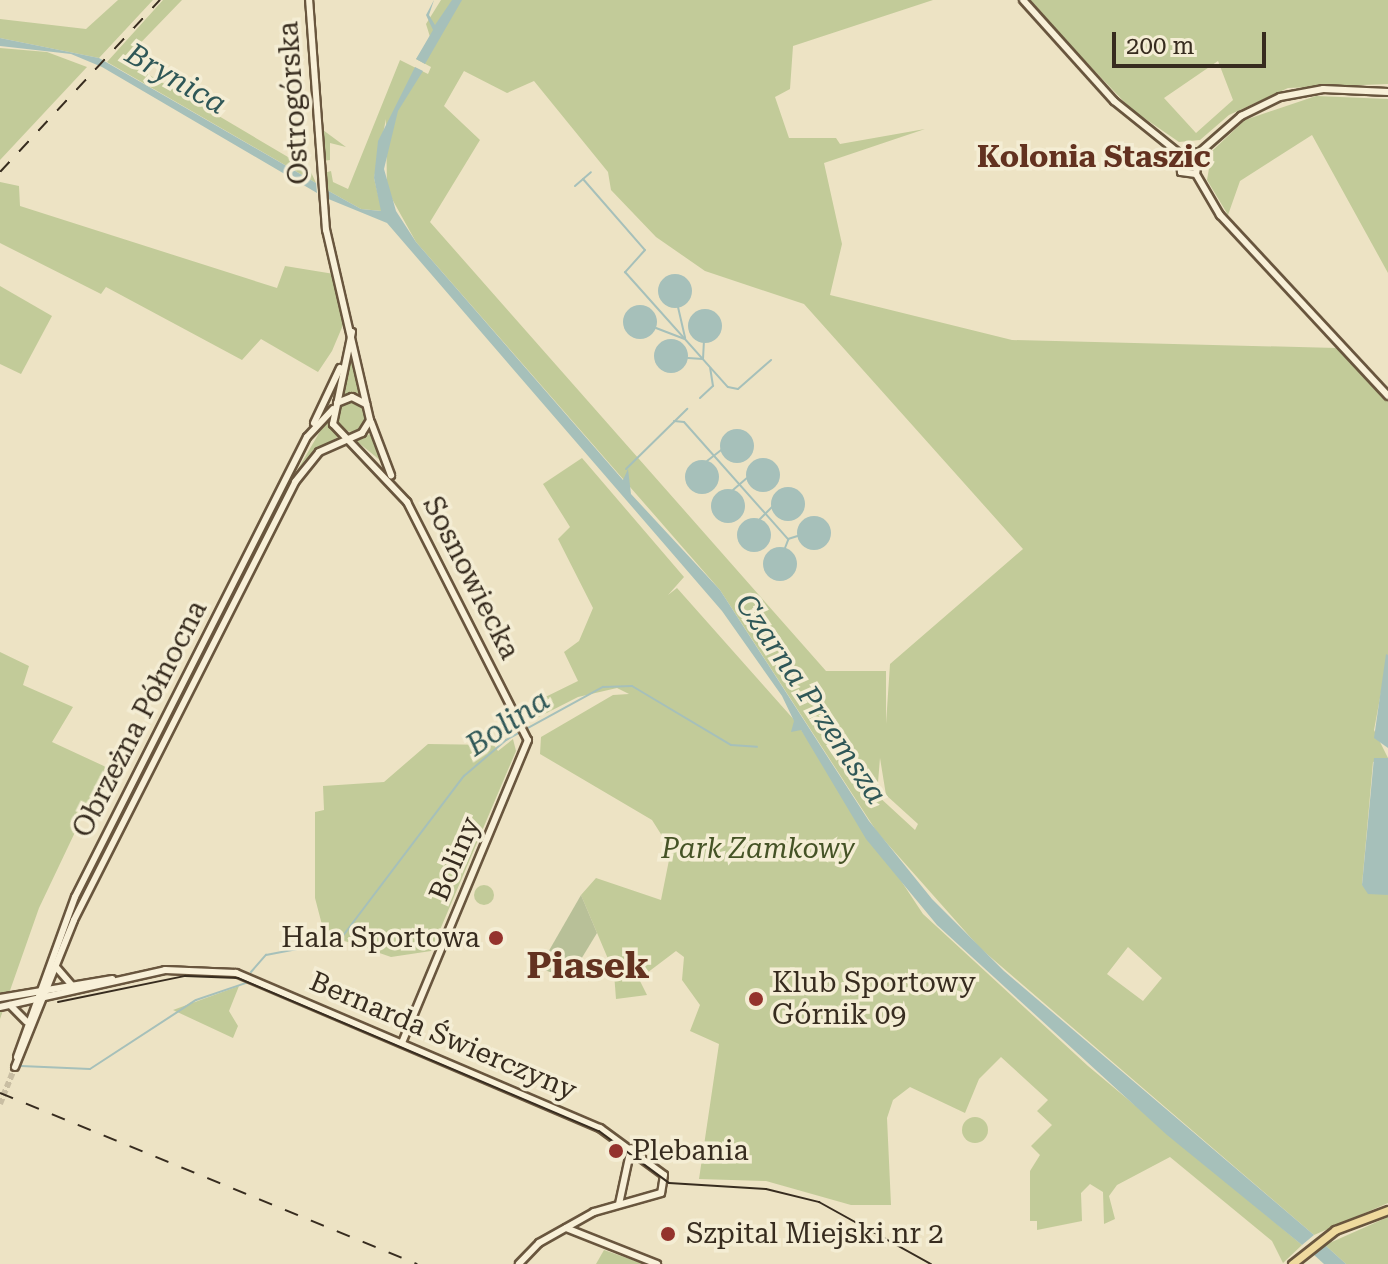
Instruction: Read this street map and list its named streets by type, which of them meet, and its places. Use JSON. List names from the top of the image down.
{
  "streets": {
    "street": [
      "Ostrogórska",
      "Sosnowiecka",
      "Obrzeżna Północna",
      "Boliny",
      "Bernarda Świerczyny"
    ]
  },
  "crossings": [
    ["Ostrogórska", "Sosnowiecka"],
    ["Sosnowiecka", "Obrzeżna Północna"],
    ["Sosnowiecka", "Boliny"],
    ["Obrzeżna Północna", "Bernarda Świerczyny"],
    ["Boliny", "Bernarda Świerczyny"]
  ],
  "districts": ["Kolonia Staszic", "Piasek"],
  "water": ["Brynica", "Czarna Przemsza", "Bolina"],
  "parks": ["Park Zamkowy"],
  "places": [
    "Hala Sportowa",
    "Klub Sportowy Górnik 09",
    "Plebania",
    "Szpital Miejski nr 2"
  ],
  "scale_bar": "200 m"
}
